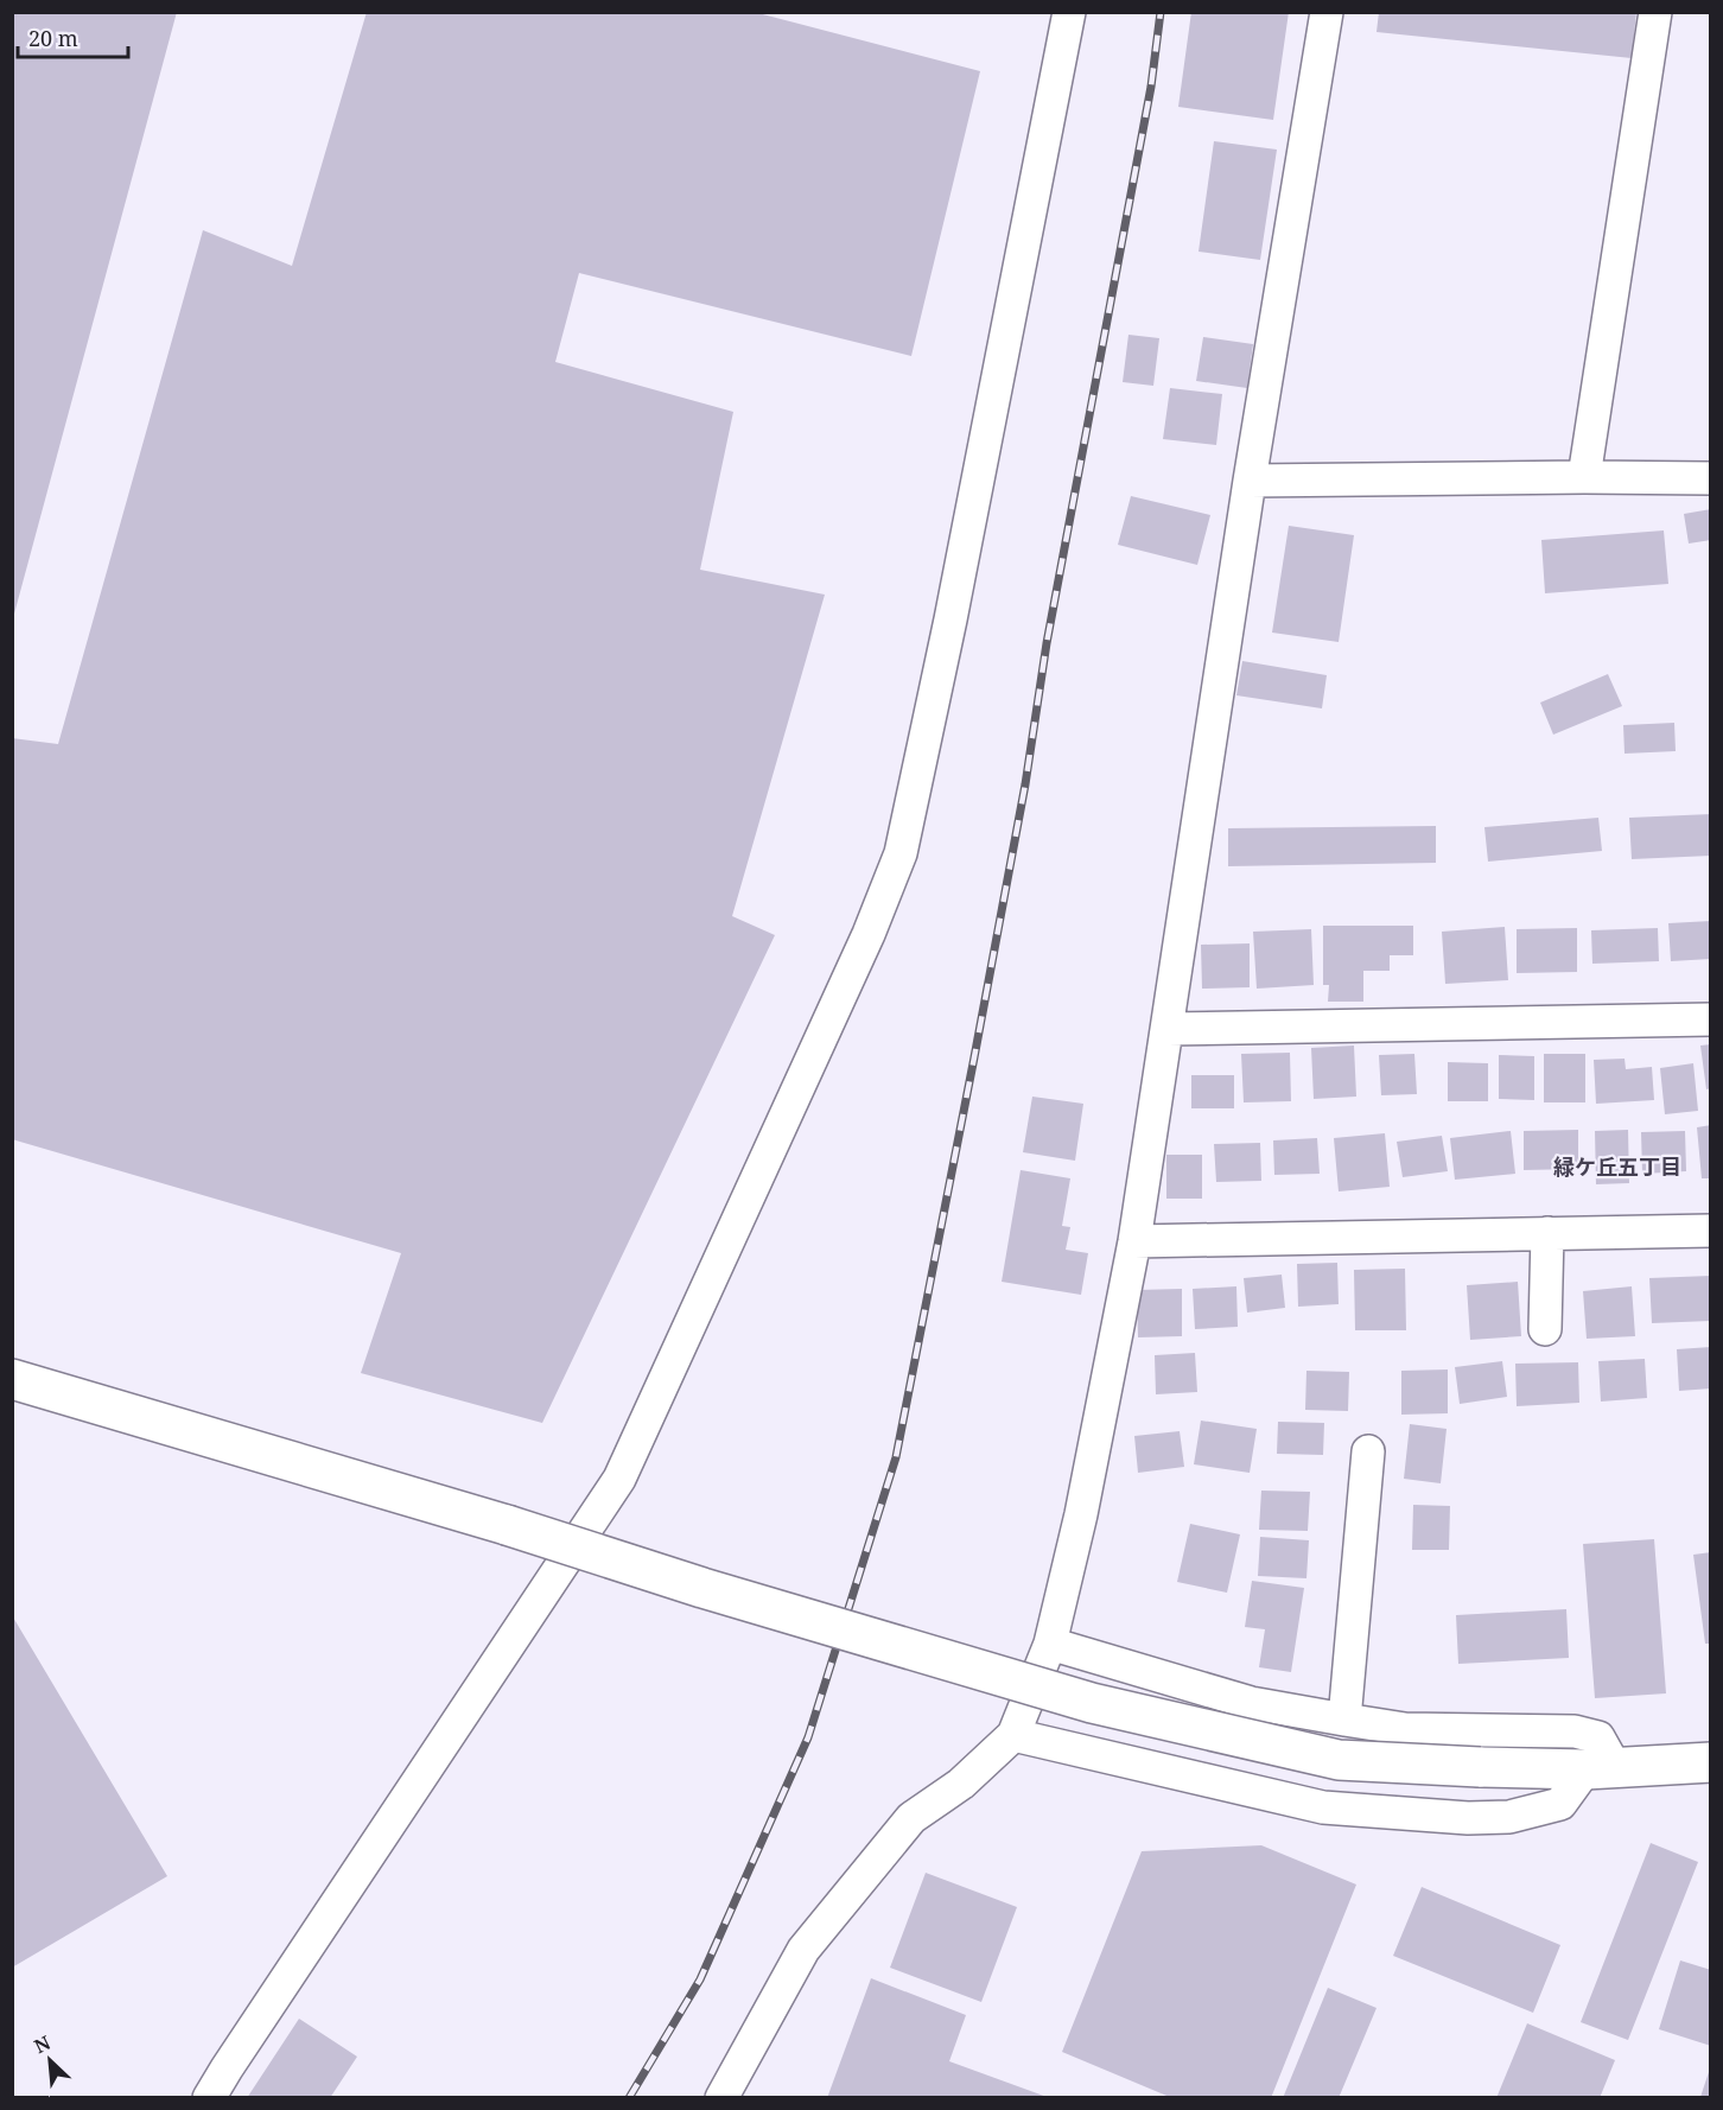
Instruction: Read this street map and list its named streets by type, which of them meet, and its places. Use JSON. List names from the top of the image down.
{
  "districts": ["緑ケ丘五丁目"],
  "scale_bar": "20 m",
  "north": "top left"
}
